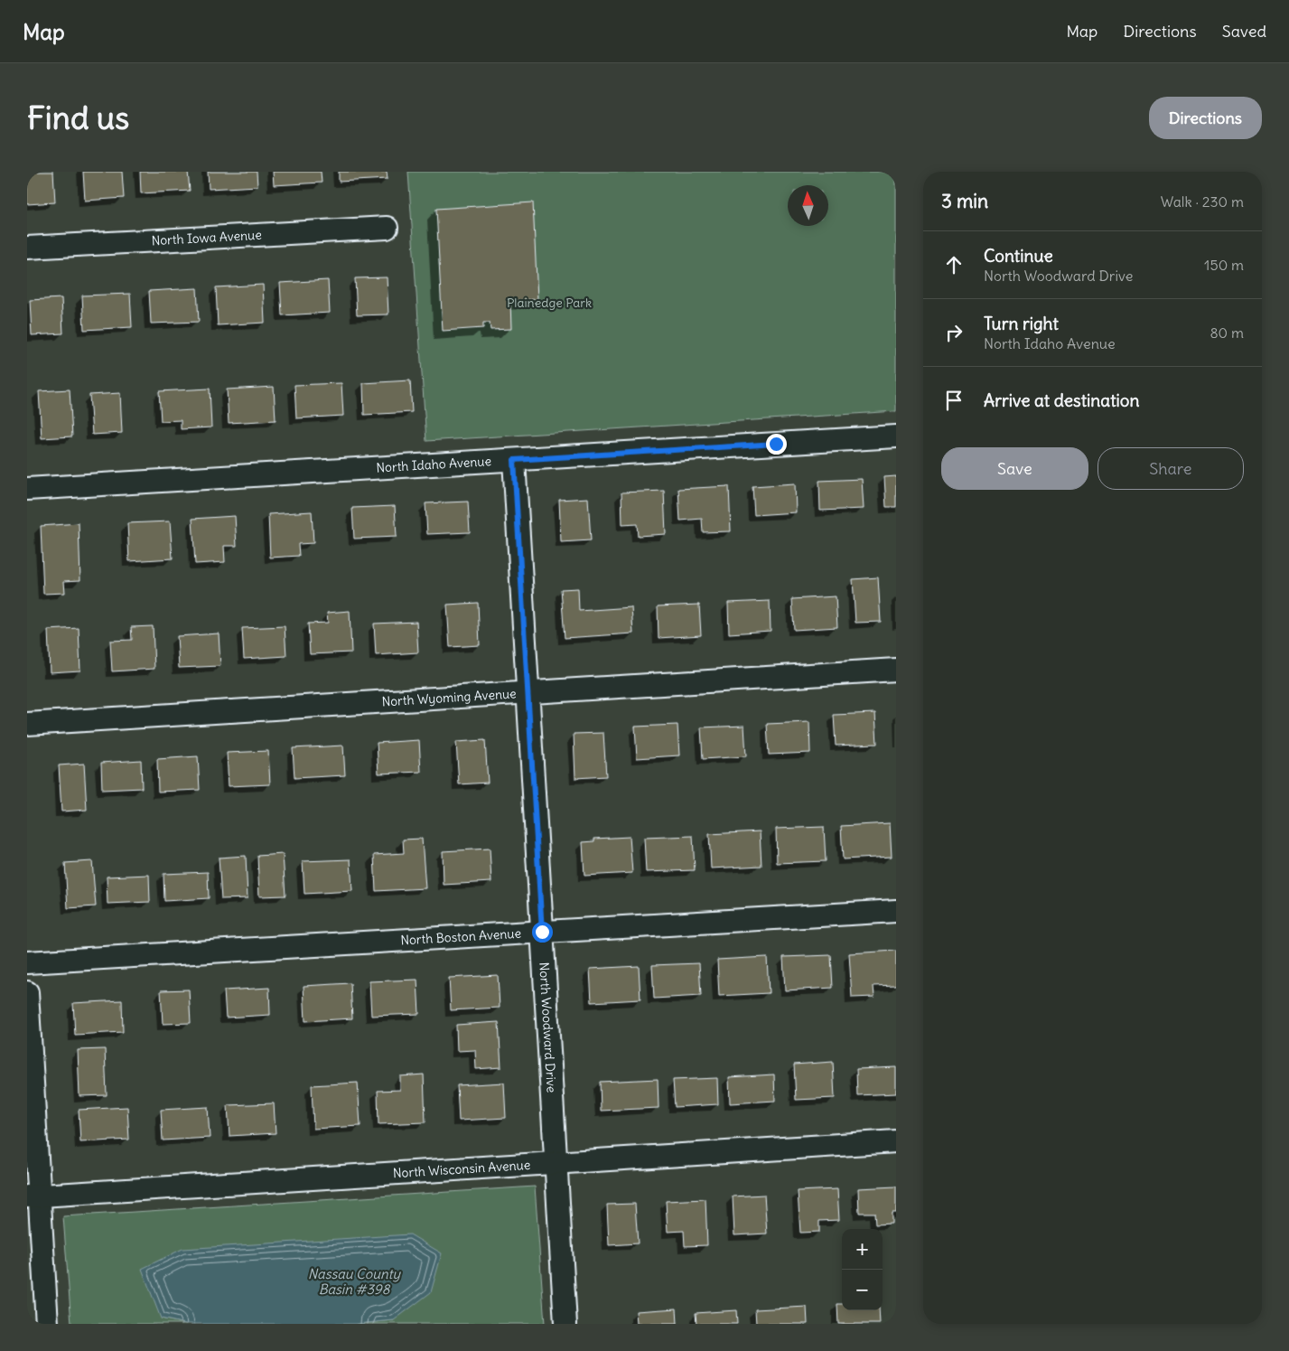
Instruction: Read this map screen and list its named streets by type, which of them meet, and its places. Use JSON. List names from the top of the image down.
{
  "streets": {
    "street": [
      "North Iowa Avenue",
      "North Idaho Avenue",
      "North Wyoming Avenue",
      "North Boston Avenue",
      "North Woodward Drive",
      "North Wisconsin Avenue"
    ]
  },
  "crossings": [
    ["North Idaho Avenue", "North Woodward Drive"],
    ["North Wyoming Avenue", "North Woodward Drive"],
    ["North Boston Avenue", "North Woodward Drive"],
    ["North Woodward Drive", "North Wisconsin Avenue"]
  ],
  "water": ["Nassau County Basin #398"],
  "parks": ["Plainedge Park"],
  "north": "top",
  "page": {
    "header": "Map",
    "nav": ["Map", "Directions", "Saved"],
    "buttons": [
      "Directions",
      ["Save", "Share"]
    ],
    "title": "Find us",
    "heading": ["3 min", "Walk · 230 m"],
    "list": [
      ["Continue", "North Woodward Drive", "150 m"],
      ["Turn right", "North Idaho Avenue", "80 m"],
      "Arrive at destination"
    ],
    "map_buttons": ["+", "−"]
  }
}
